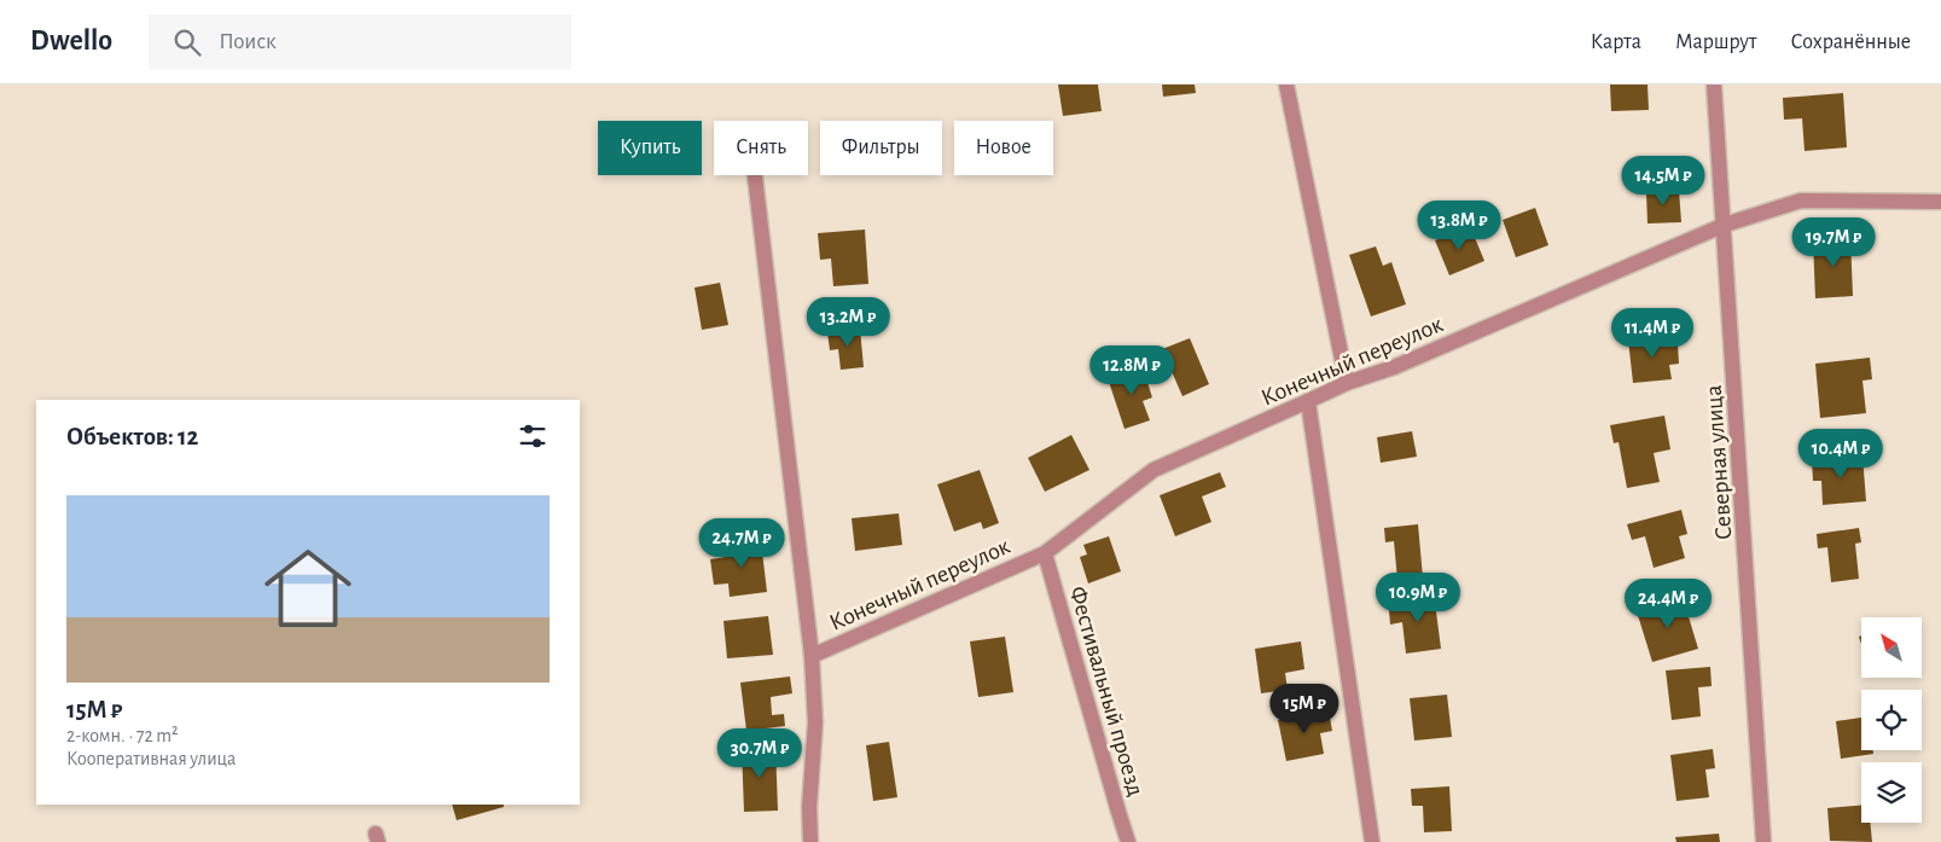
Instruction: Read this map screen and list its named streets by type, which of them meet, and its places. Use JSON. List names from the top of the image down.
{
  "streets": {
    "street": ["Конечный переулок", "Северная улица", "Фестивальный проезд"]
  },
  "crossings": [
    ["Конечный переулок", "Северная улица"],
    ["Конечный переулок", "Фестивальный проезд"]
  ],
  "north": "top left",
  "page": {
    "header": "Dwello",
    "search": "Поиск",
    "nav": ["Карта", "Маршрут", "Сохранённые"],
    "chip": [
      "Купить",
      "Снять",
      "Фильтры",
      "Новое"
    ],
    "price": [
      "14.5M ₽",
      "13.8M ₽",
      "19.7M ₽",
      "13.2M ₽",
      "11.4M ₽",
      "12.8M ₽",
      "10.4M ₽",
      "24.7M ₽",
      "10.9M ₽",
      "24.4M ₽",
      "15M ₽",
      "30.7M ₽"
    ],
    "heading": "Объектов: 12",
    "list": [
      {
        "name": "15M ₽",
        "note": "2-комн. · 72 m² · Кооперативная улица"
      }
    ]
  }
}
